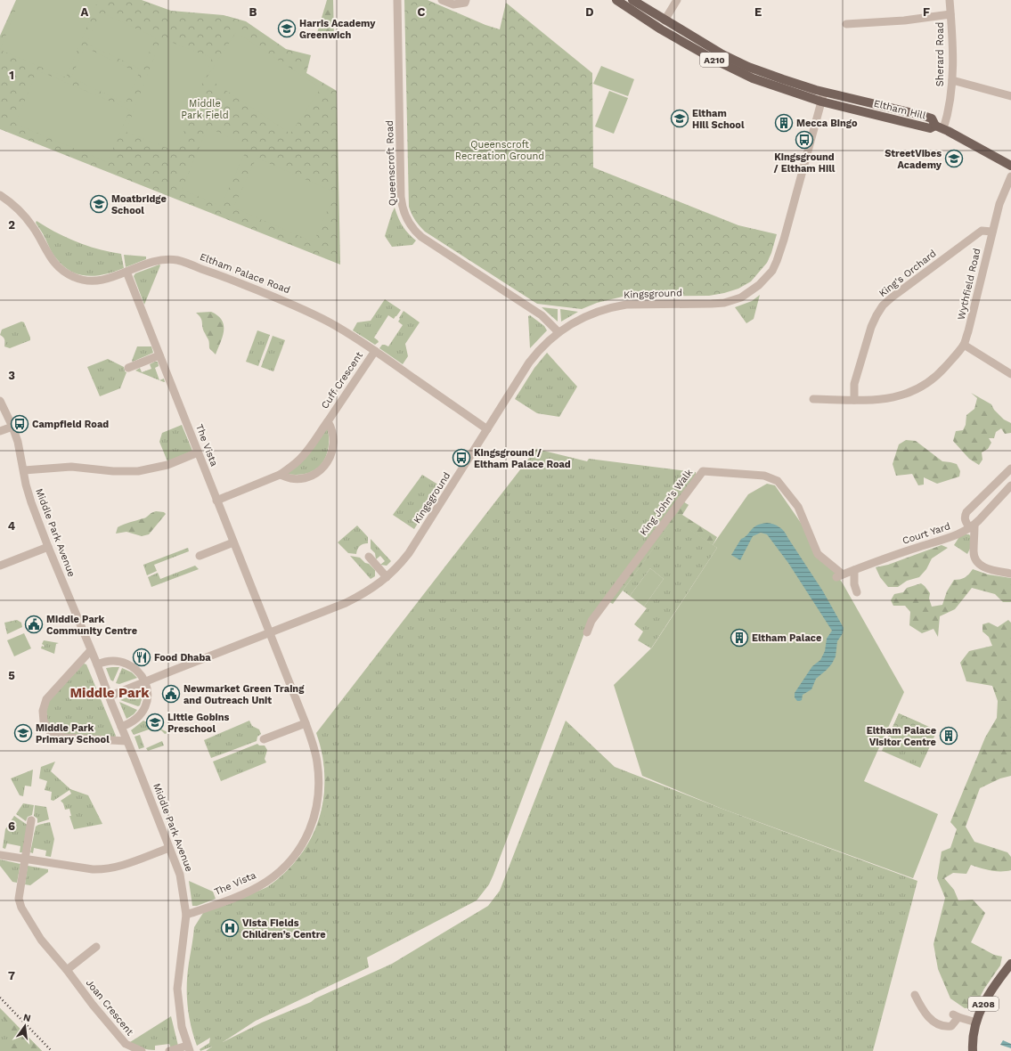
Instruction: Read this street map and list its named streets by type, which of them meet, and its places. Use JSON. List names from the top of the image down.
{
  "streets": {
    "main road": ["A210", "Eltham Hill", "A208"],
    "street": [
      "Sherard Road",
      "Queenscroft Road",
      "Eltham Palace Road",
      "King's Orchard",
      "Wythfield Road",
      "Kingsground",
      "Cuff Crescent",
      "The Vista",
      "King John's Walk",
      "Middle Park Avenue",
      "Court Yard",
      "Joan Crescent"
    ]
  },
  "crossings": [
    ["Sherard Road", "A210"],
    ["Sherard Road", "Eltham Hill"],
    ["A210", "Eltham Hill"],
    ["Eltham Hill", "Kingsground"],
    ["Queenscroft Road", "Kingsground"],
    ["Eltham Palace Road", "Kingsground"],
    ["Eltham Palace Road", "Cuff Crescent"],
    ["Eltham Palace Road", "The Vista"],
    ["King's Orchard", "Wythfield Road"],
    ["Kingsground", "The Vista"],
    ["Kingsground", "Middle Park Avenue"],
    ["Cuff Crescent", "The Vista"],
    ["The Vista", "Middle Park Avenue"],
    ["King John's Walk", "Court Yard"]
  ],
  "districts": ["Middle Park"],
  "parks": ["Middle Park Field", "Queenscroft Recreation Ground"],
  "places": {
    "school or university": [
      "Harris Academy Greenwich",
      "Eltham Hill School",
      "StreetVibes Academy",
      "Moatbridge School",
      "Little Gobins Preschool",
      "Middle Park Primary School"
    ],
    "building": ["Mecca Bingo", "Eltham Palace", "Eltham Palace Visitor Centre"],
    "bus stop": ["Kingsground / Eltham Hill", "Campfield Road", "Kingsground / Eltham Palace Road"],
    "public building": ["Middle Park Community Centre", "Newmarket Green Traing and Outreach Unit"],
    "restaurant": ["Food Dhaba"],
    "hospital": ["Vista Fields Children’s Centre"]
  },
  "north": "top",
  "grid": {
    "columns": [
      "A",
      "B",
      "C",
      "D",
      "E",
      "F"
    ],
    "rows": [
      "1",
      "2",
      "3",
      "4",
      "5",
      "6",
      "7"
    ]
  }
}
